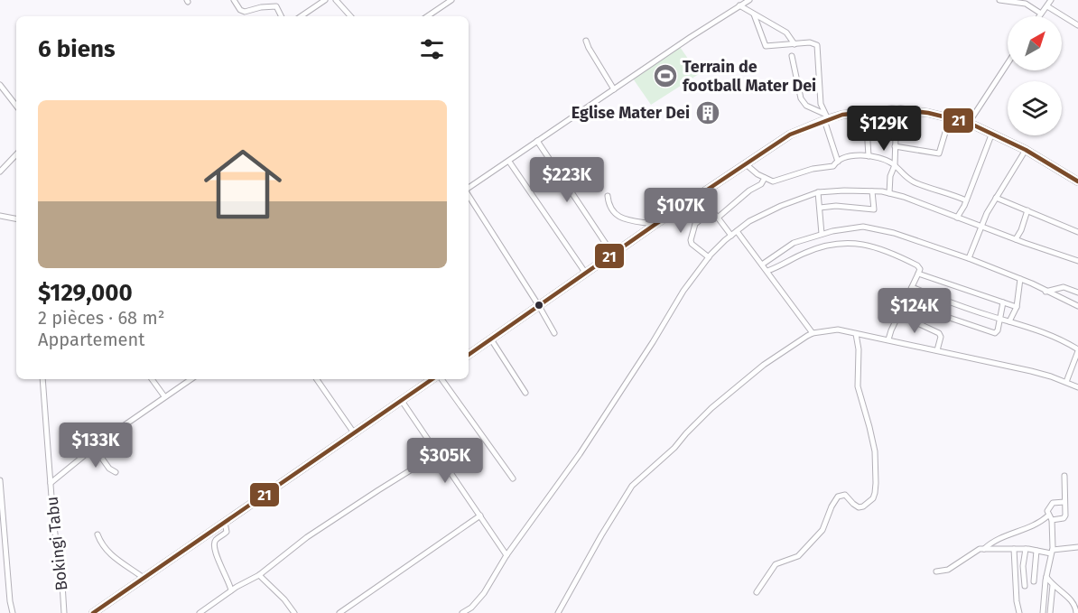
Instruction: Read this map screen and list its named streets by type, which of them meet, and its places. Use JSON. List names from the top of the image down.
{
  "streets": {
    "street": ["Bokingi Tabu"]
  },
  "places": {
    "sports": ["Terrain de football Mater Dei"],
    "building": ["Eglise Mater Dei"]
  },
  "lines": ["transit line 21"],
  "north": "top right",
  "page": {
    "heading": "6 biens",
    "list": [
      {
        "name": "$129,000",
        "note": "2 pièces · 68 m² · Appartement"
      }
    ],
    "price": [
      "$129K",
      "$223K",
      "$107K",
      "$124K",
      "$133K",
      "$305K"
    ]
  }
}
